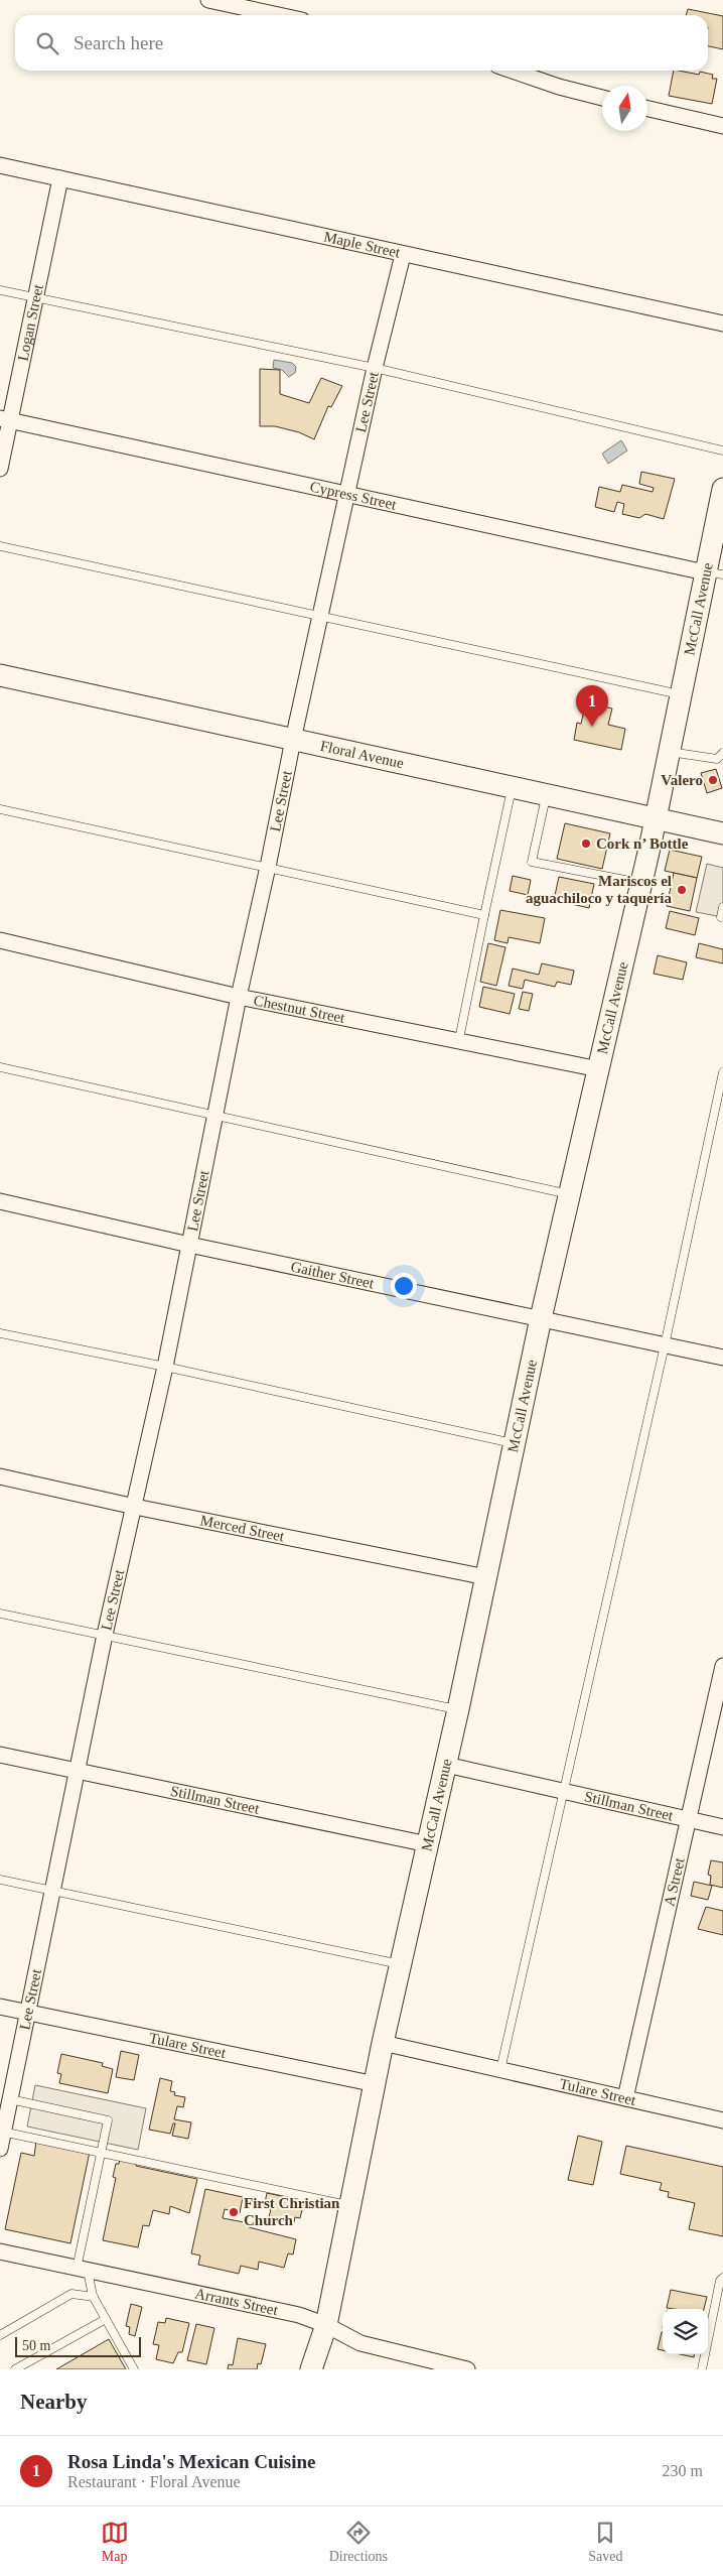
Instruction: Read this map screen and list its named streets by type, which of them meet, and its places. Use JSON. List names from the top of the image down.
{
  "streets": {
    "main road": ["McCall Avenue", "Floral Avenue"],
    "street": [
      "Maple Street",
      "Logan Street",
      "Lee Street",
      "Cypress Street",
      "Chestnut Street",
      "Gaither Street",
      "Merced Street",
      "Stillman Street",
      "A Street",
      "Tulare Street",
      "Arrants Street"
    ]
  },
  "crossings": [
    ["Maple Street", "Logan Street"],
    ["Maple Street", "Lee Street"],
    ["Logan Street", "Cypress Street"],
    ["Lee Street", "Cypress Street"],
    ["Lee Street", "Floral Avenue"],
    ["Lee Street", "Chestnut Street"],
    ["Lee Street", "Gaither Street"],
    ["Lee Street", "Merced Street"],
    ["Lee Street", "Stillman Street"],
    ["Lee Street", "Tulare Street"],
    ["Cypress Street", "McCall Avenue"],
    ["McCall Avenue", "Floral Avenue"],
    ["McCall Avenue", "Chestnut Street"],
    ["McCall Avenue", "Gaither Street"],
    ["McCall Avenue", "Merced Street"],
    ["McCall Avenue", "Stillman Street"],
    ["McCall Avenue", "Tulare Street"],
    ["McCall Avenue", "Arrants Street"],
    ["Stillman Street", "A Street"],
    ["A Street", "Tulare Street"]
  ],
  "places": [
    "Valero",
    "Cork n’ Bottle",
    "Mariscos el aguachiloco y taquería",
    "First Christian Church"
  ],
  "scale_bar": "50 m",
  "north": "top",
  "page": {
    "search": "Search here",
    "pins": "1",
    "scale": "50 m",
    "heading": "Nearby",
    "list": [
      {
        "mark": "1",
        "name": "Rosa Linda's Mexican Cuisine",
        "note": "Restaurant · Floral Avenue",
        "value": "230 m"
      }
    ],
    "nav": ["Map", "Directions", "Saved"]
  }
}
